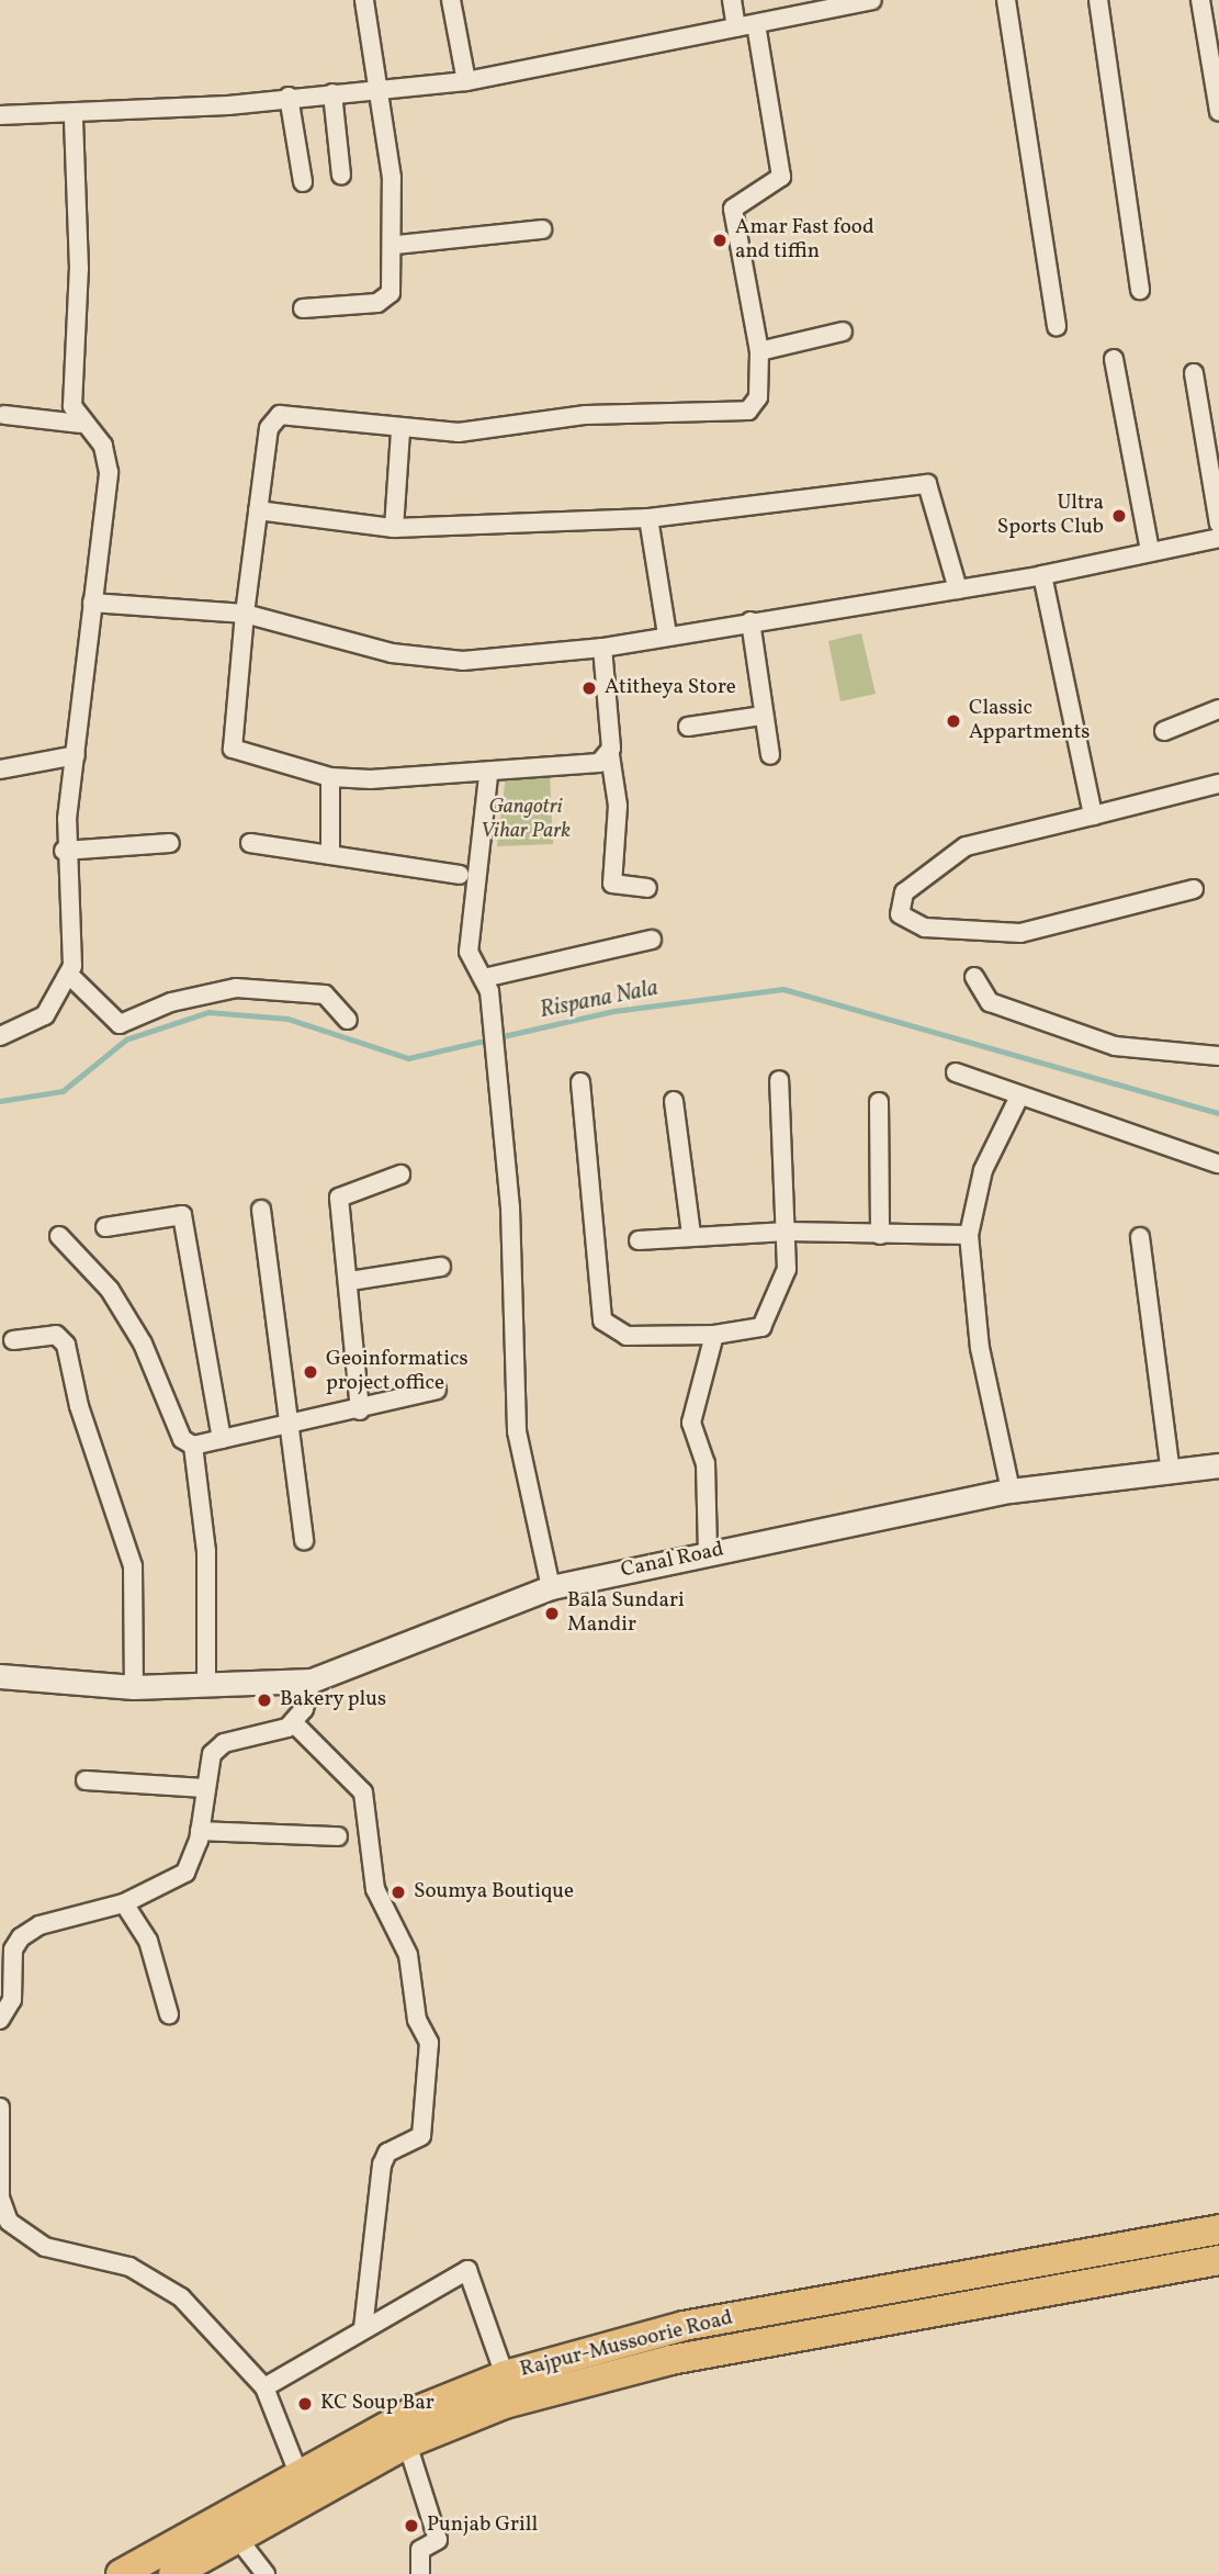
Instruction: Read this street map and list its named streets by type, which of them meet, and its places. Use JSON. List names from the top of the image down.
{
  "streets": {
    "main road": ["Rajpur-Mussoorie Road"],
    "street": ["Canal Road"]
  },
  "water": ["Rispana Nala"],
  "parks": ["Gangotri Vihar Park"],
  "places": [
    "Amar Fast food and tiffin",
    "Ultra Sports Club",
    "Atitheya Store",
    "Classic Appartments",
    "Geoinformatics project office",
    "Bala Sundari Mandir",
    "Bakery plus",
    "Soumya Boutique",
    "KC Soup Bar",
    "Punjab Grill"
  ]
}
